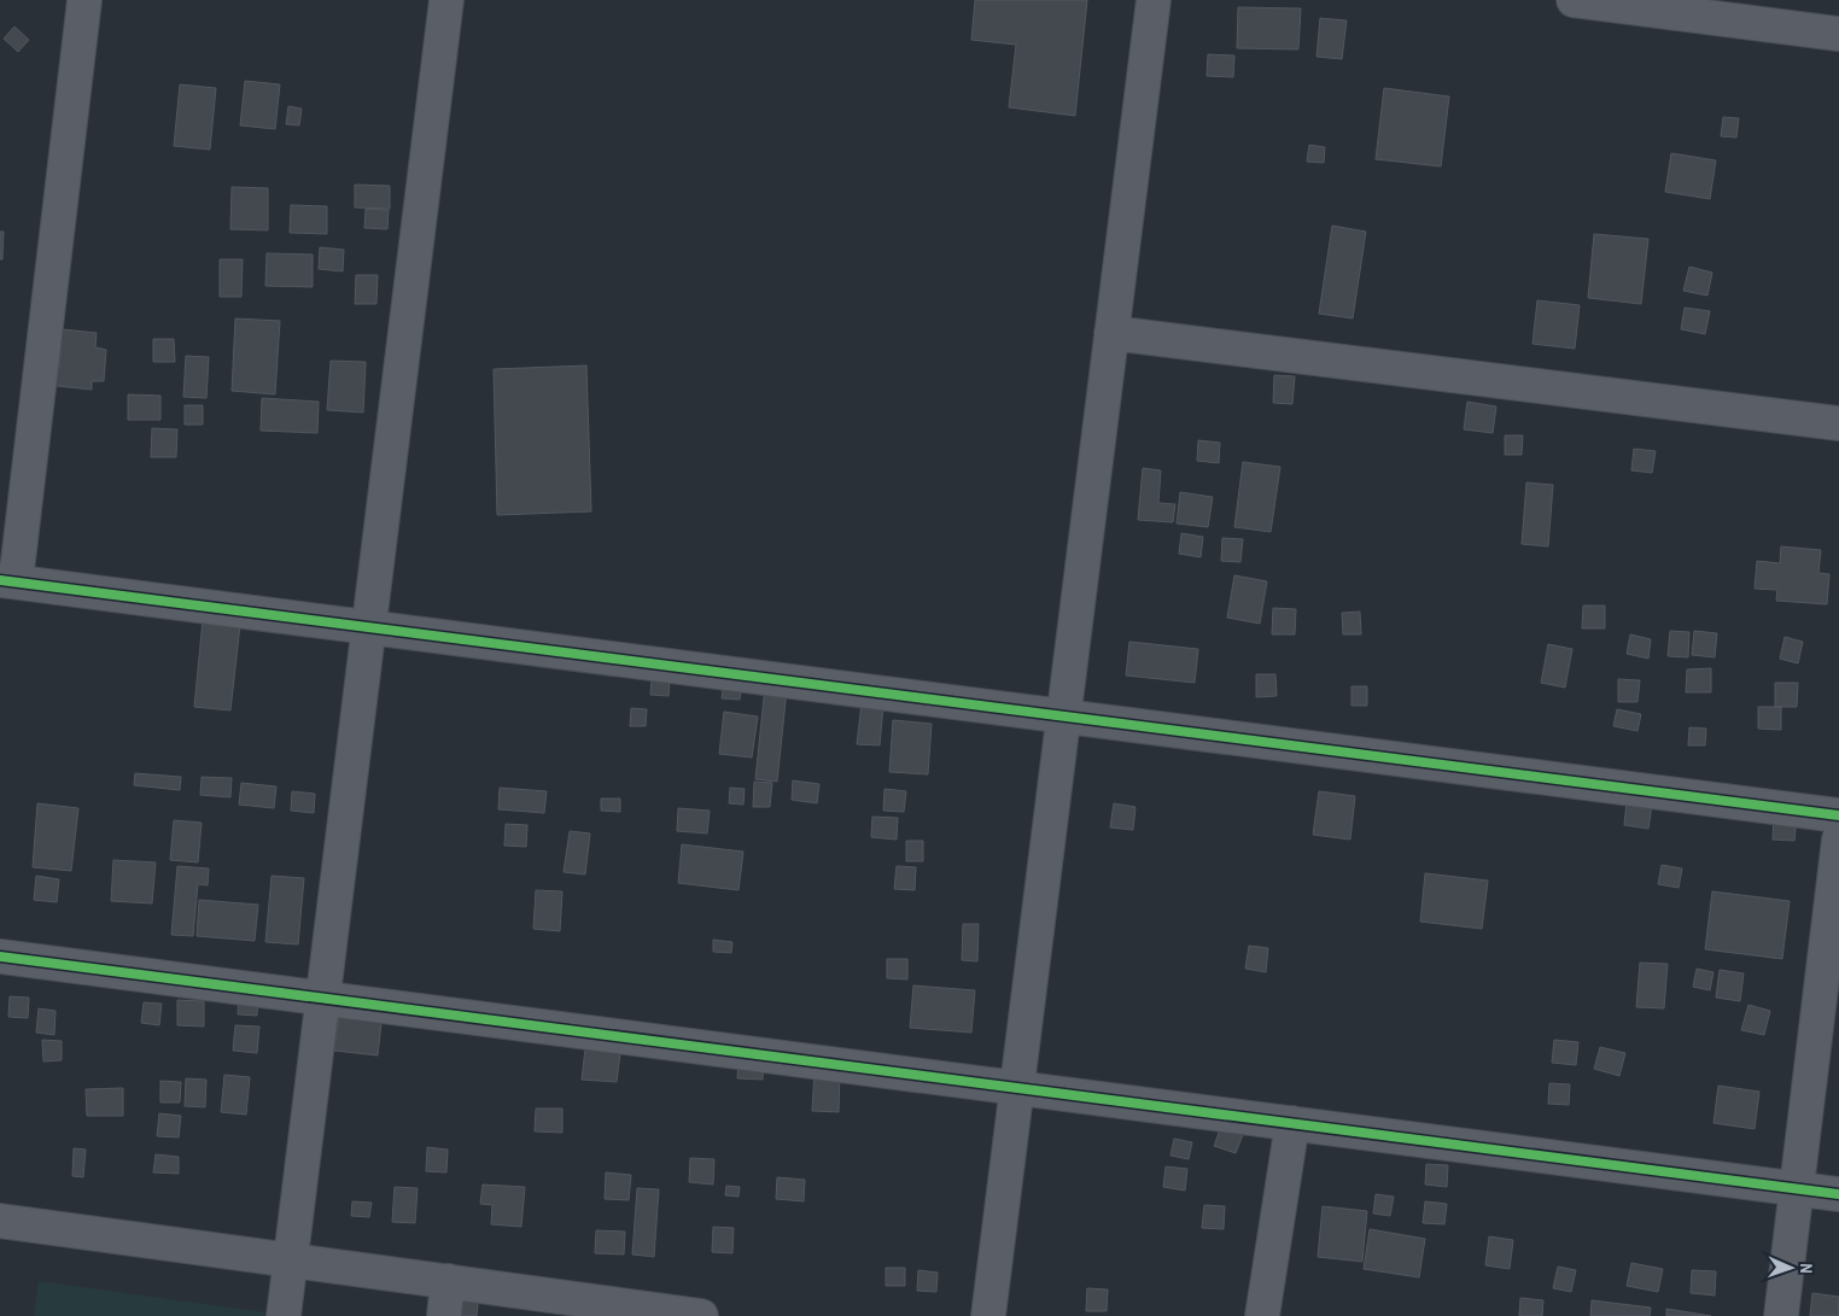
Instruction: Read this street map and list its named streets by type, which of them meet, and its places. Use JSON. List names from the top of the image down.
{
  "north": "right"
}
